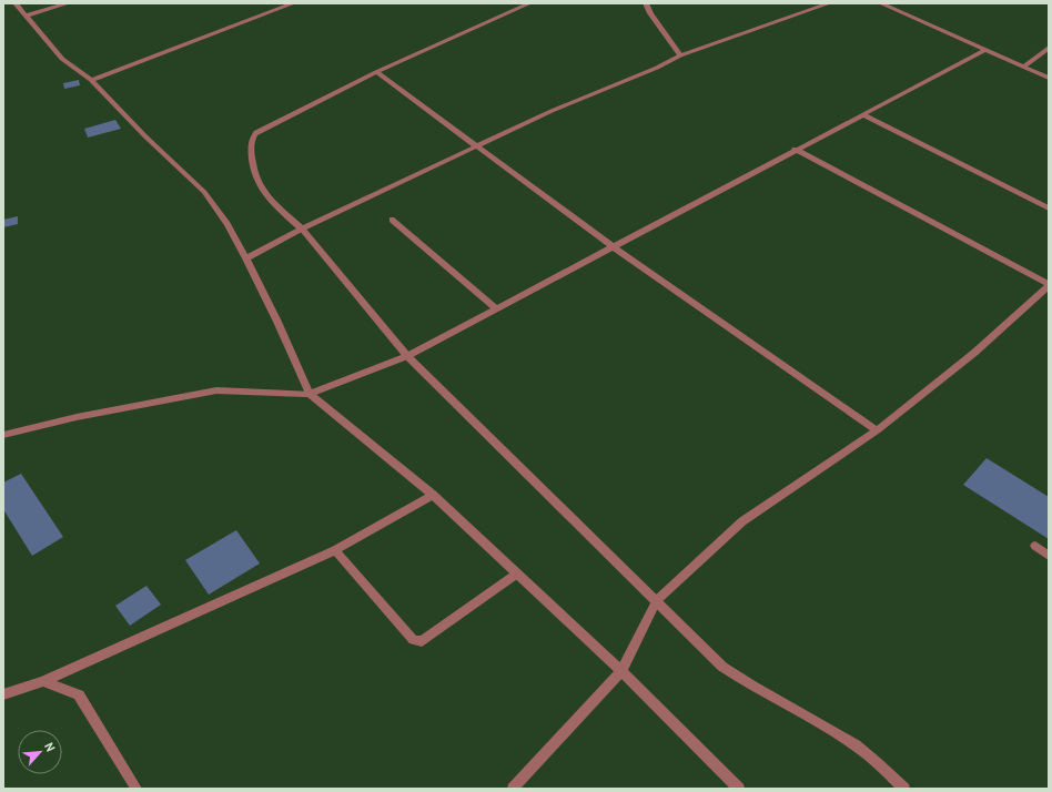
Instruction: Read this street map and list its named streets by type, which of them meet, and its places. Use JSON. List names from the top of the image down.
{
  "north": "top right"
}
